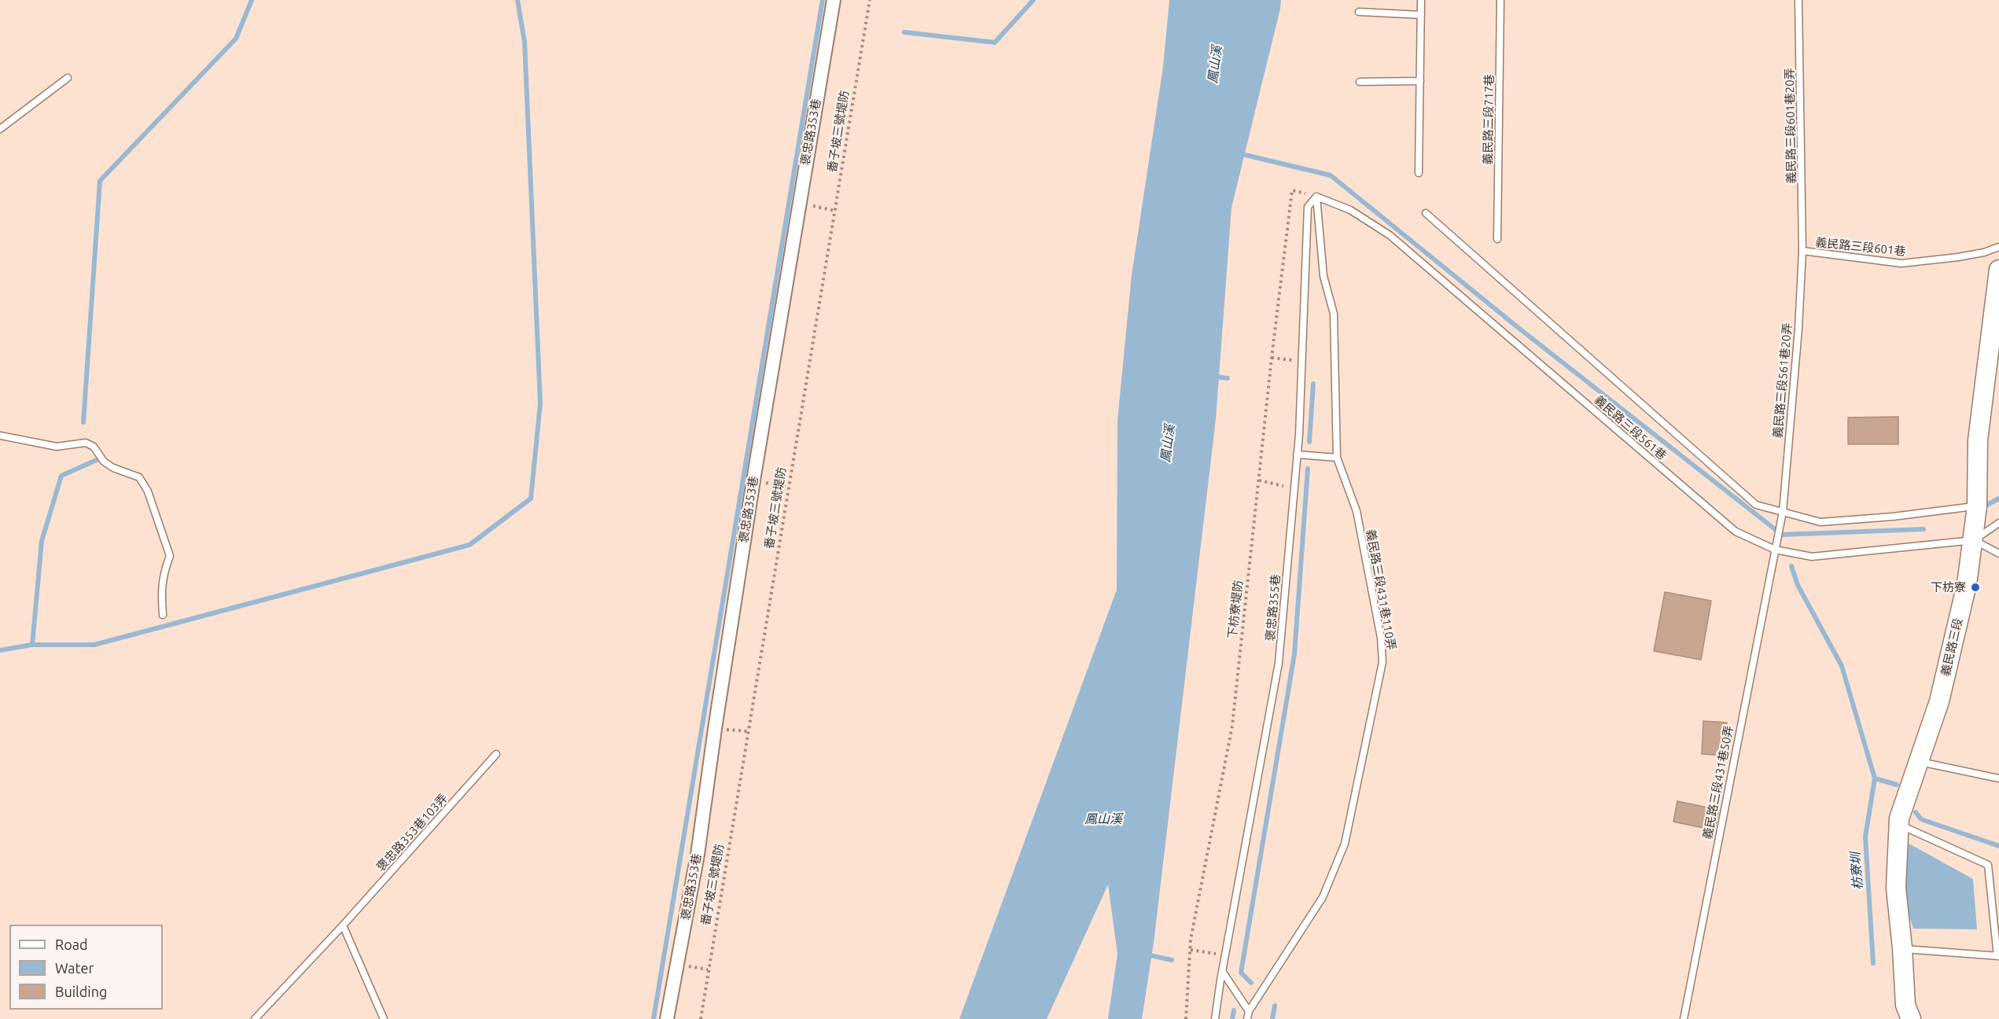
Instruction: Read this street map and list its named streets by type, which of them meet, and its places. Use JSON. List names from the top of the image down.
{
  "streets": {
    "main road": ["義民路三段"],
    "street": ["褒忠路353巷"],
    "lane": [
      "義民路三段717巷",
      "義民路三段601巷20弄",
      "義民路三段601巷",
      "義民路三段561巷20弄",
      "義民路三段561巷",
      "義民路三段431巷110弄",
      "褒忠路355巷",
      "義民路三段431巷50弄",
      "褒忠路353巷103弄"
    ],
    "path": ["番子坡三號堤防", "下枋寮堤防"]
  },
  "crossings": [
    ["義民路三段601巷20弄", "義民路三段601巷"],
    ["義民路三段601巷20弄", "義民路三段561巷20弄"],
    ["義民路三段601巷", "義民路三段561巷20弄"],
    ["義民路三段561巷20弄", "義民路三段561巷"],
    ["義民路三段561巷20弄", "義民路三段431巷50弄"],
    ["義民路三段561巷", "義民路三段431巷110弄"],
    ["義民路三段561巷", "褒忠路355巷"],
    ["義民路三段561巷", "下枋寮堤防"],
    ["義民路三段561巷", "義民路三段"],
    ["義民路三段561巷", "義民路三段431巷50弄"],
    ["義民路三段431巷110弄", "褒忠路355巷"],
    ["義民路三段431巷110弄", "下枋寮堤防"],
    ["褒忠路355巷", "下枋寮堤防"]
  ],
  "water": ["鳳山溪", "枋寮圳"],
  "places": ["下枋寮"],
  "legend": ["Road", "Water", "Building"]
}
